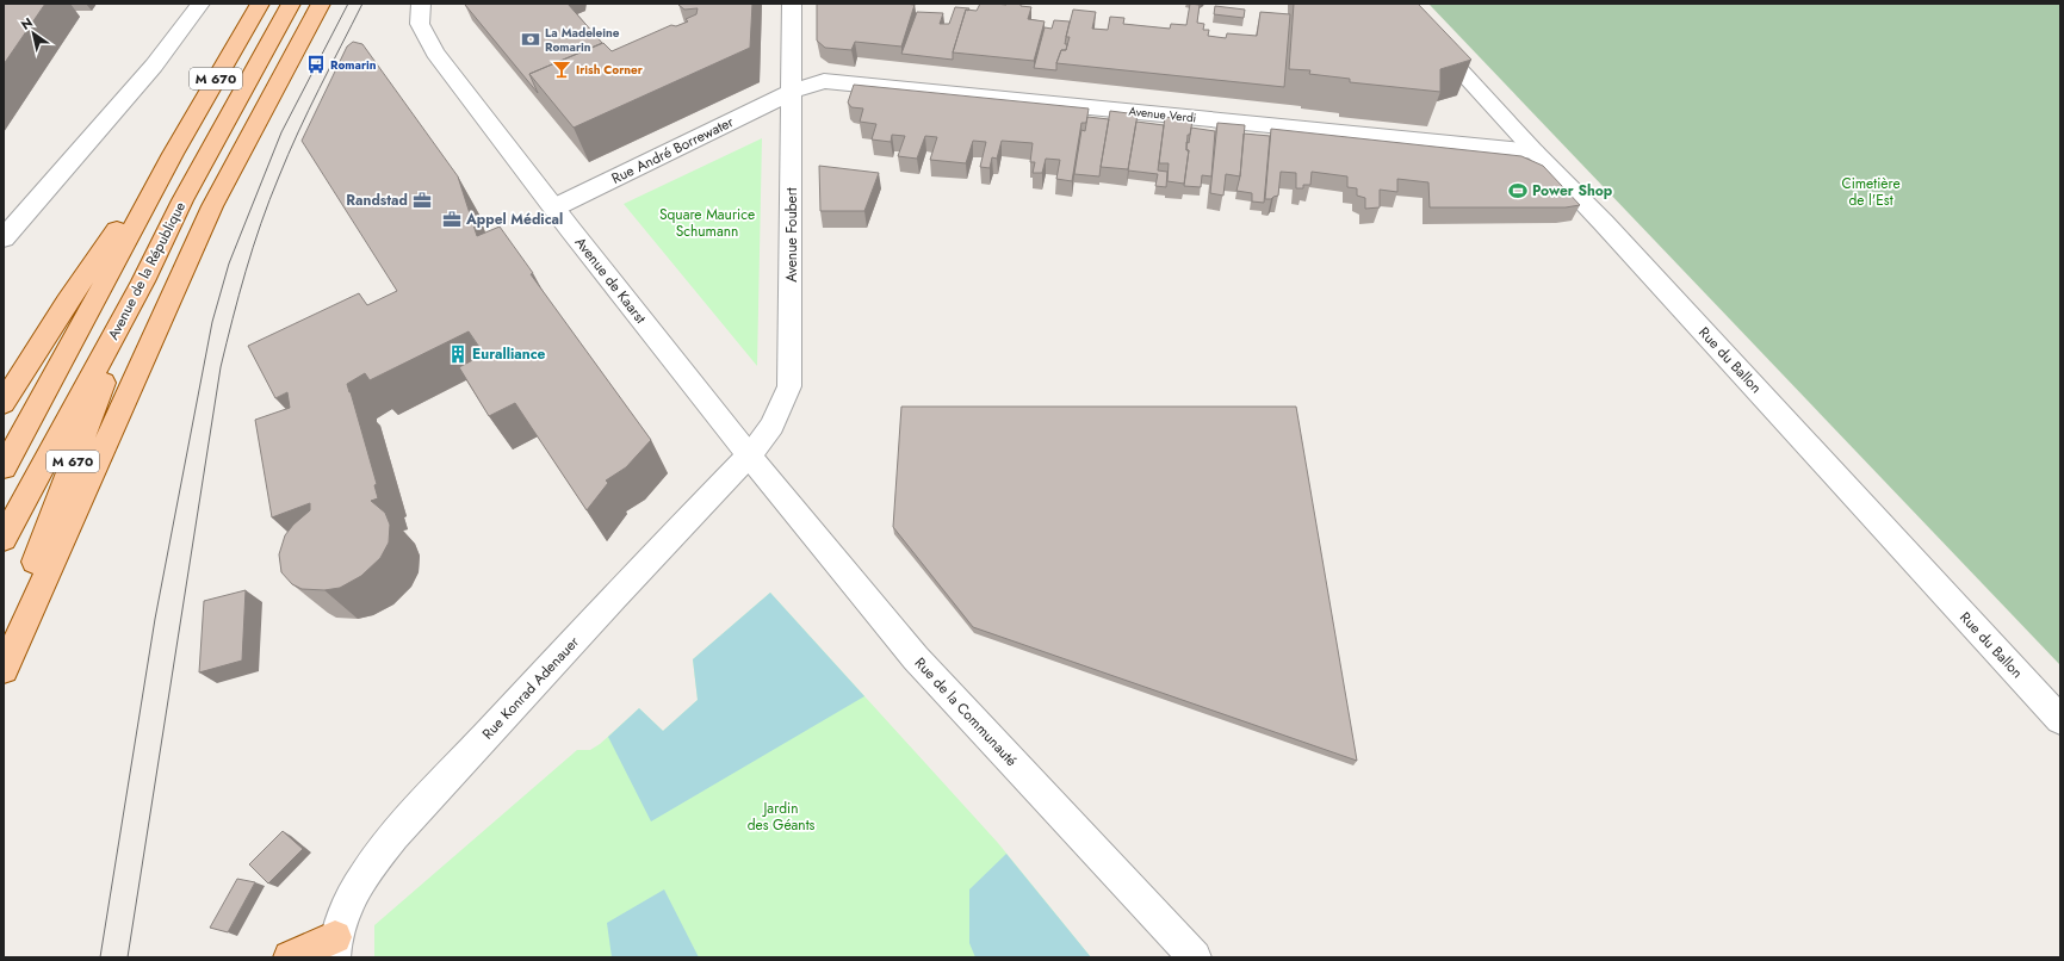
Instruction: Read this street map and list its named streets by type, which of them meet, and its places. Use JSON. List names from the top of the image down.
{
  "streets": {
    "main road": ["M 670", "Avenue de la République"],
    "street": [
      "Avenue Verdi",
      "Rue André Borrewater",
      "Avenue Foubert",
      "Avenue de Kaarst",
      "Rue du Ballon",
      "Rue Konrad Adenauer",
      "Rue de la Communauté"
    ]
  },
  "crossings": [
    ["M 670", "Avenue de la République"],
    ["Avenue Verdi", "Rue André Borrewater"],
    ["Avenue Verdi", "Avenue Foubert"],
    ["Avenue Verdi", "Rue du Ballon"],
    ["Rue André Borrewater", "Avenue Foubert"],
    ["Rue André Borrewater", "Avenue de Kaarst"],
    ["Avenue Foubert", "Avenue de Kaarst"],
    ["Avenue Foubert", "Rue Konrad Adenauer"],
    ["Avenue Foubert", "Rue de la Communauté"],
    ["Avenue de Kaarst", "Rue Konrad Adenauer"],
    ["Avenue de Kaarst", "Rue de la Communauté"],
    ["Rue Konrad Adenauer", "Rue de la Communauté"]
  ],
  "parks": ["Cimetière de l'Est", "Square Maurice Schumann", "Jardin des Géants"],
  "places": {
    "bank": ["La Madeleine Romarin"],
    "bus stop": ["Romarin"],
    "bar": ["Irish Corner"],
    "sports": ["Power Shop"],
    "office": ["Randstad", "Appel Médical"],
    "building": ["Euralliance"]
  },
  "north": "top left"
}
